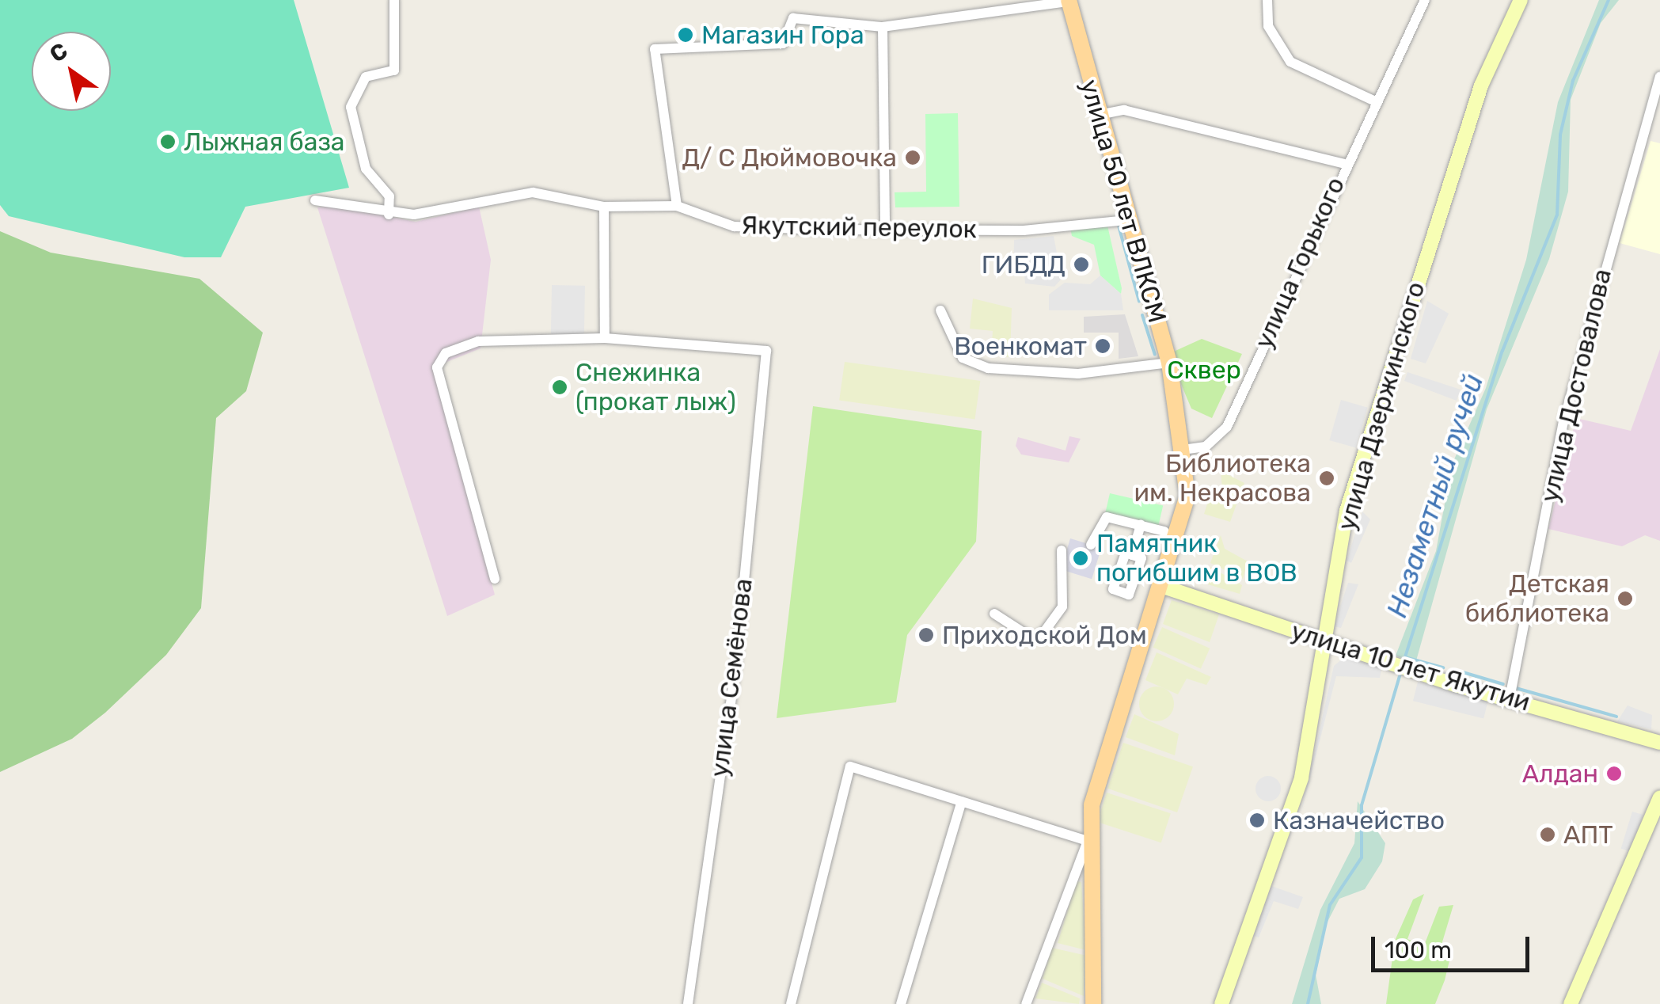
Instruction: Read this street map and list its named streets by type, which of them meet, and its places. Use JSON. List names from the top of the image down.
{
  "streets": {
    "main road": ["улица 50 лет ВЛКСМ"],
    "street": [
      "Якутский переулок",
      "улица Горького",
      "улица Достовалова",
      "улица Дзержинского",
      "улица 10 лет Якутии",
      "улица Семёнова"
    ]
  },
  "crossings": [
    ["улица 50 лет ВЛКСМ", "Якутский переулок"],
    ["улица 50 лет ВЛКСМ", "улица Горького"],
    ["улица Достовалова", "улица 10 лет Якутии"],
    ["улица Дзержинского", "улица 10 лет Якутии"]
  ],
  "water": ["Незаметный ручей"],
  "parks": ["Сквер"],
  "places": [
    "Магазин Гора",
    "Лыжная база",
    "Д/ С Дюймовочка",
    "ГИБДД",
    "Военкомат",
    "Снежинка (прокат лыж)",
    "Библиотека им. Некрасова",
    "Памятник погибшим в ВОВ",
    "Детская библиотека",
    "Приходской Дом",
    "Алдан",
    "Казначейство",
    "АПТ"
  ],
  "scale_bar": "100 m",
  "north": "top left"
}
